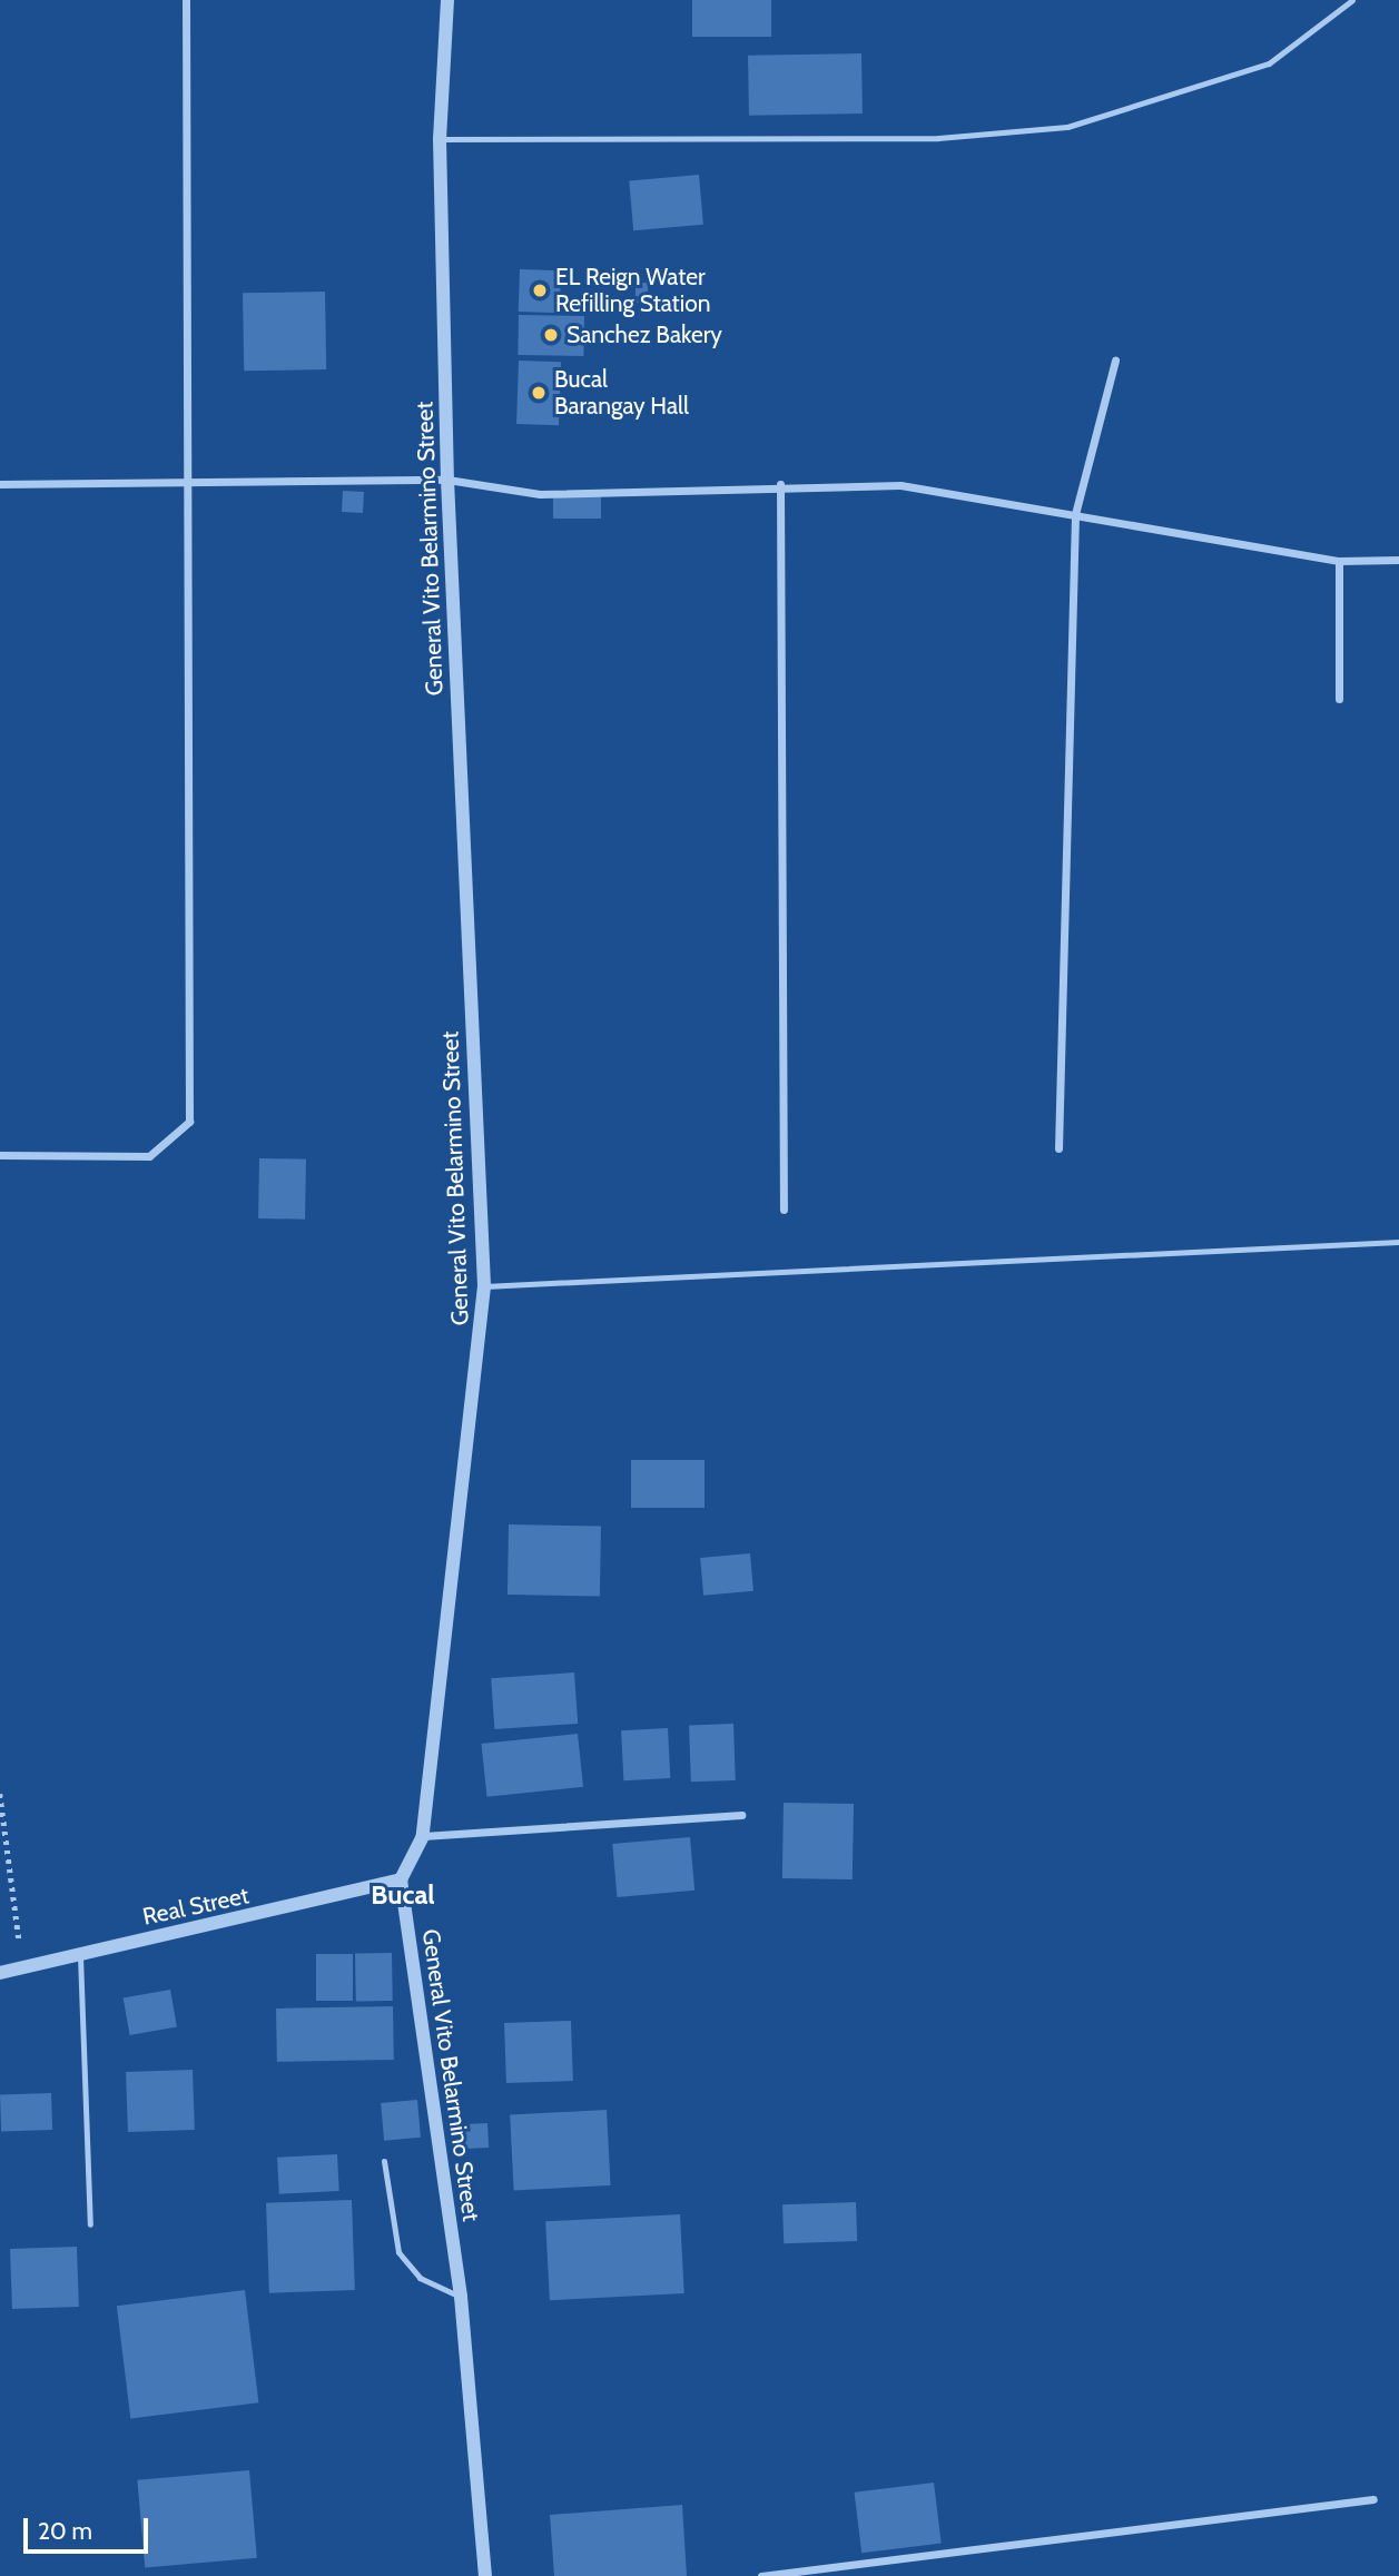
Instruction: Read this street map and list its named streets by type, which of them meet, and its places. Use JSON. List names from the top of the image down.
{
  "streets": {
    "street": ["General Vito Belarmino Street", "Real Street"]
  },
  "crossings": [
    ["General Vito Belarmino Street", "Real Street"]
  ],
  "districts": ["Bucal"],
  "places": ["EL Reign Water Refilling Station", "Sanchez Bakery", "Bucal Barangay Hall"],
  "scale_bar": "20 m"
}
